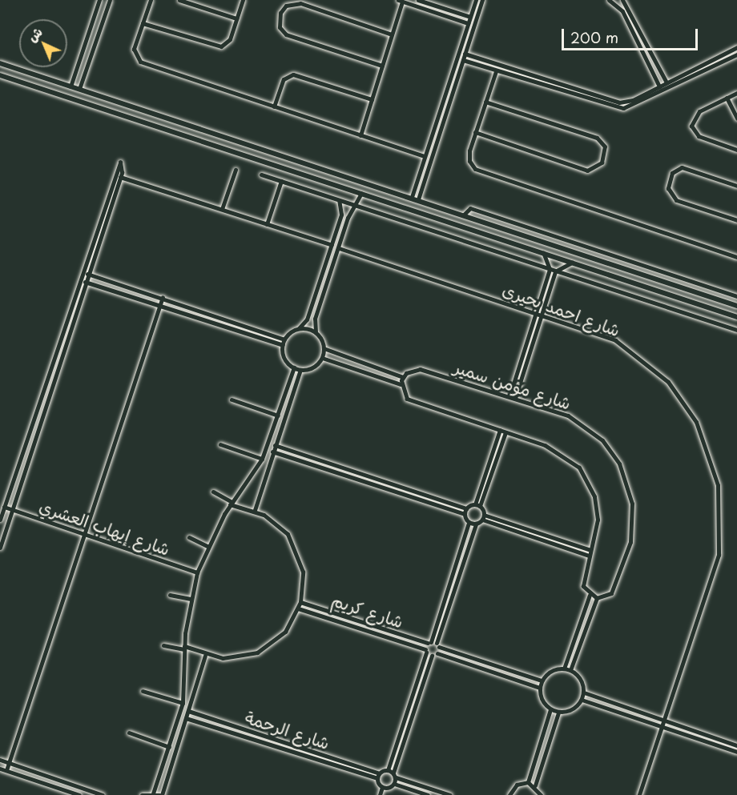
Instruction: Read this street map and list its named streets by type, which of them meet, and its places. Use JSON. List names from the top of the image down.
{
  "streets": {
    "street": [
      "شارع احمد بحيرى",
      "شارع مؤمن سمير",
      "شارع إيهاب العشري",
      "شارع كريم",
      "شارع الرحمة"
    ]
  },
  "crossings": [
    ["شارع إيهاب العشري", "شارع كريم"]
  ],
  "scale_bar": "200 m",
  "north": "top left"
}
